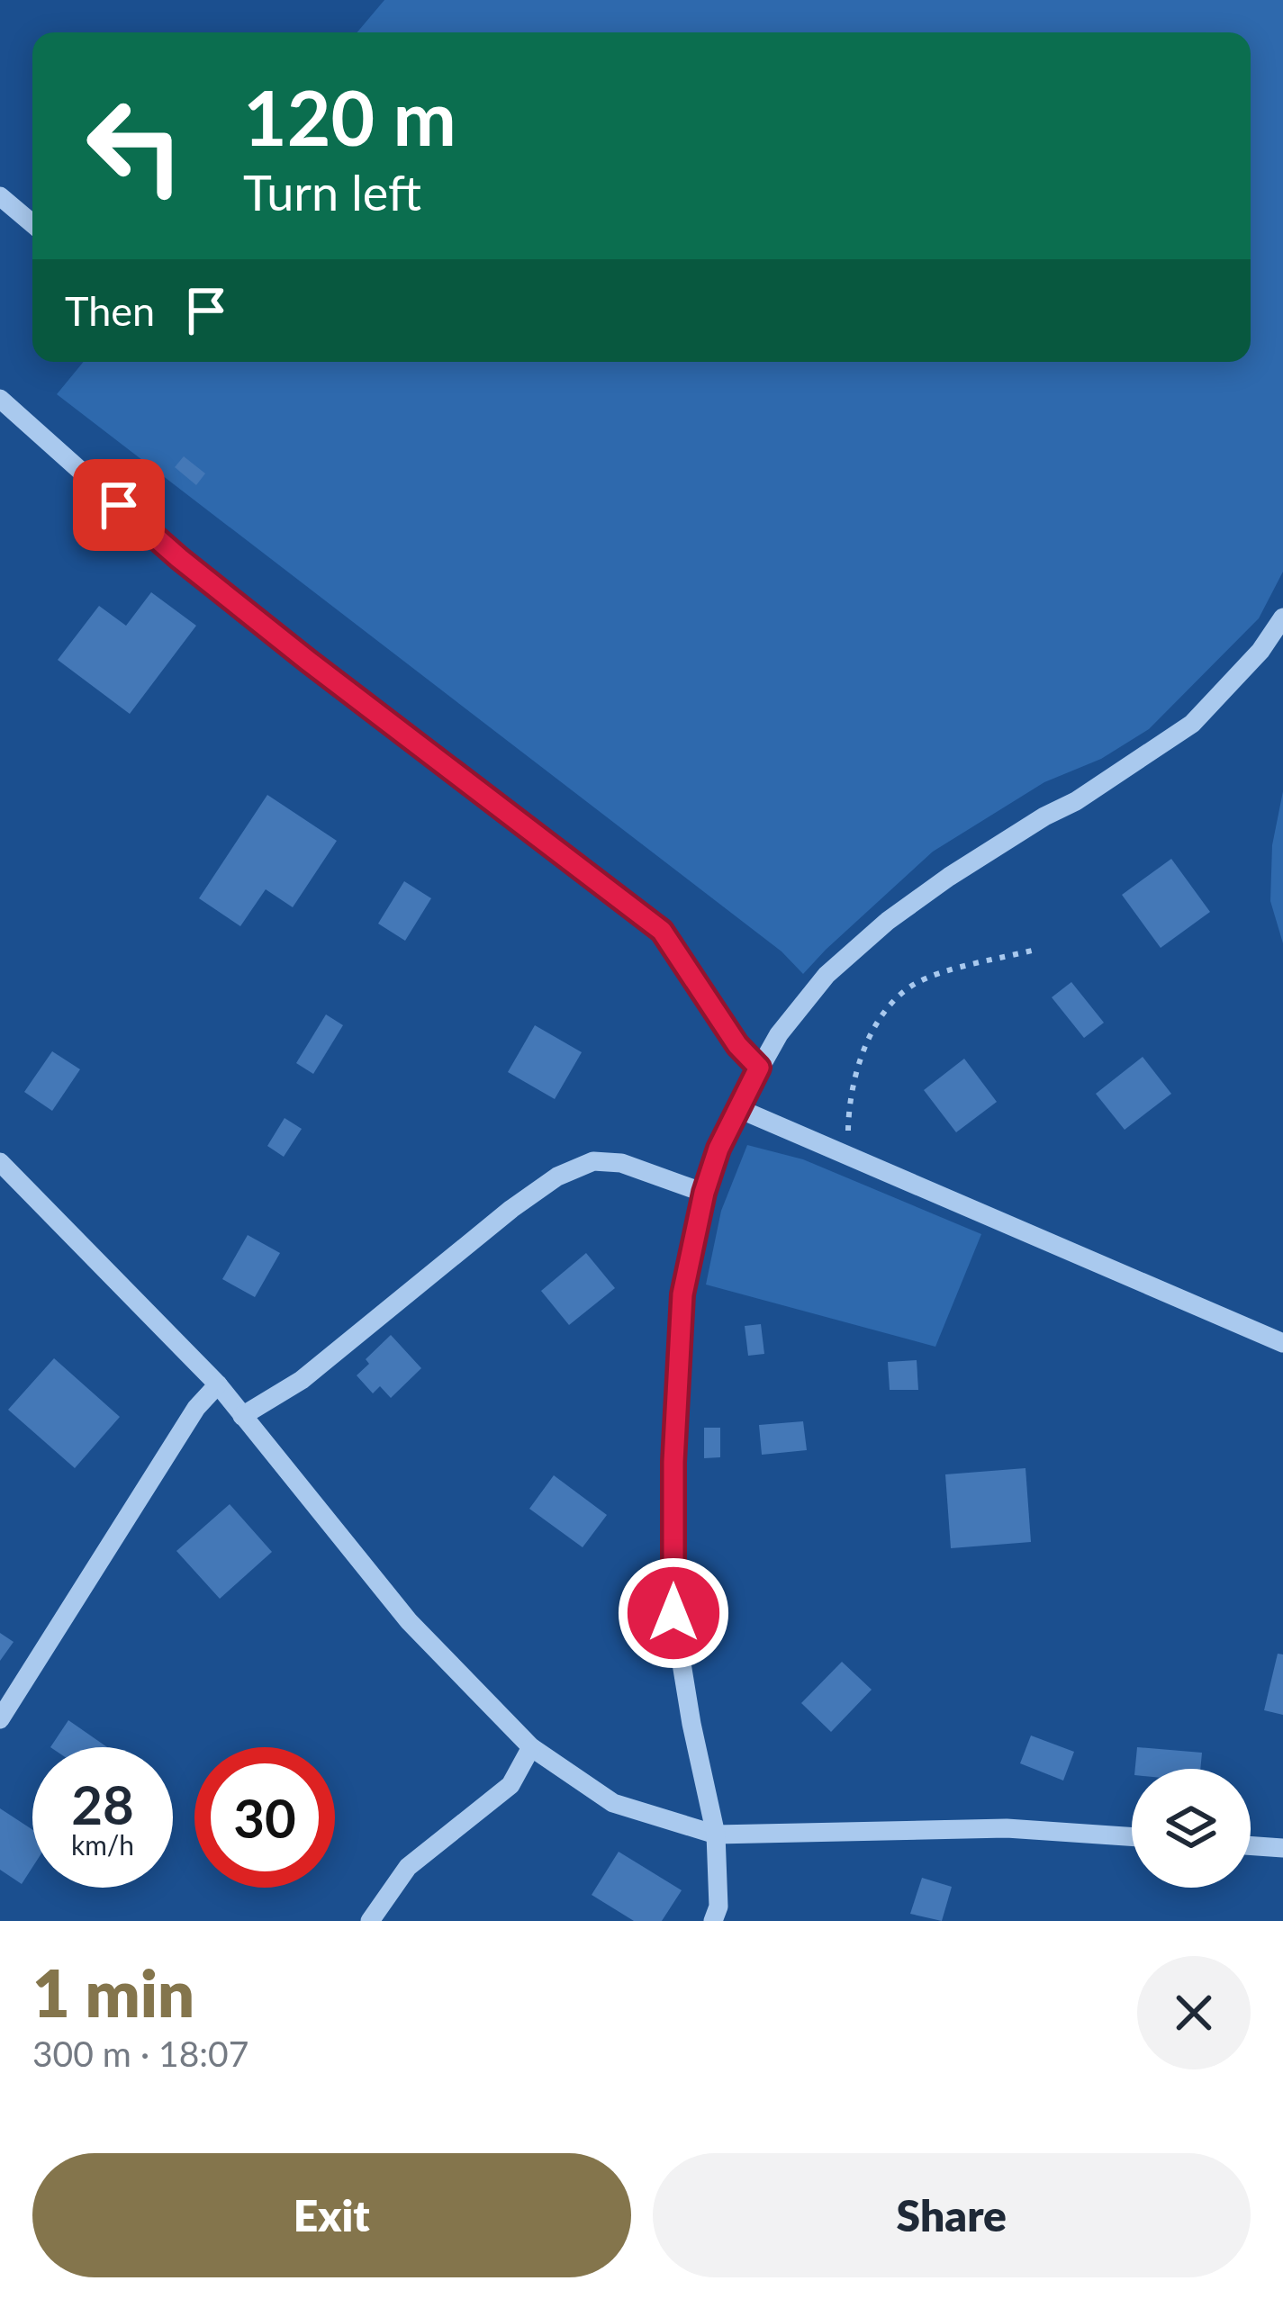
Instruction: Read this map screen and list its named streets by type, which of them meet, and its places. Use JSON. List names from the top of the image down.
{
  "page": {
    "turn": ["120 m", "Turn left"],
    "then": "Then",
    "speed": "28 km/h",
    "limit": "30",
    "heading": ["1 min", "300 m · 18:07"],
    "buttons": ["Exit", "Share"]
  }
}
